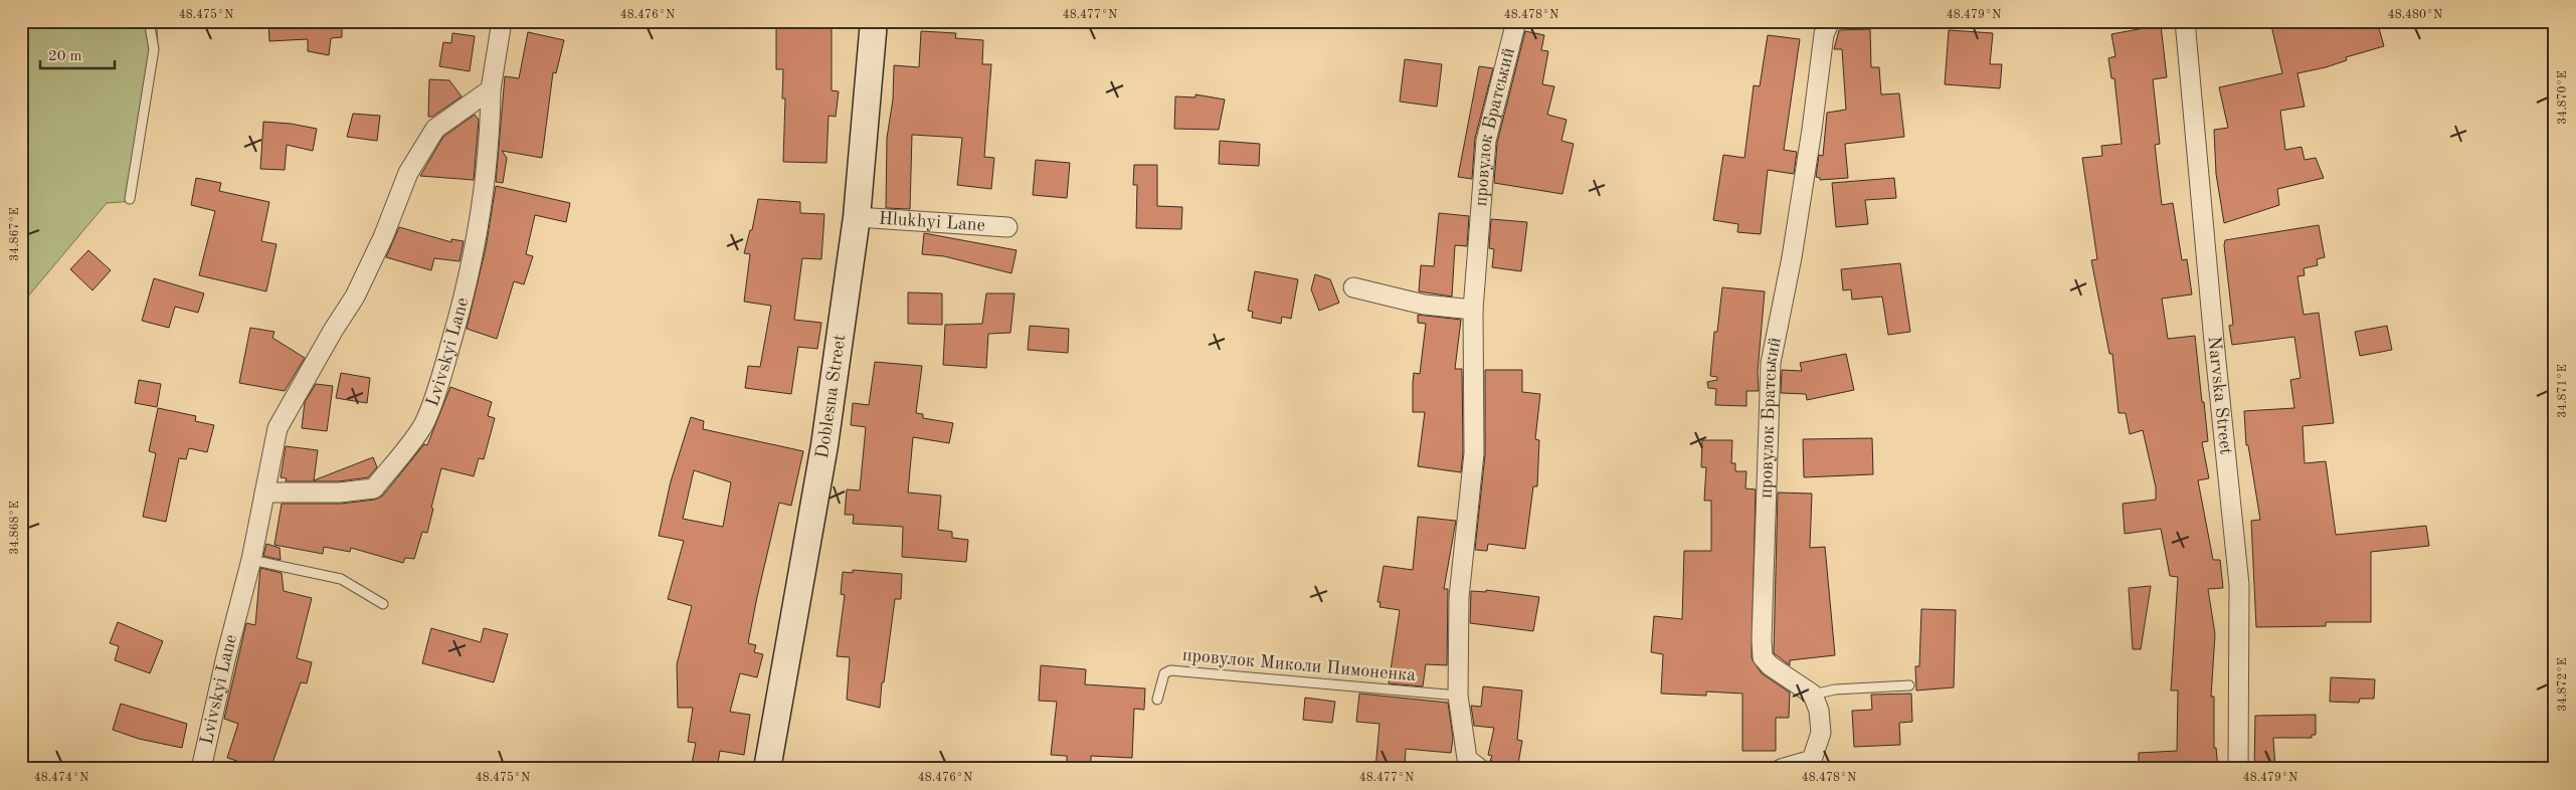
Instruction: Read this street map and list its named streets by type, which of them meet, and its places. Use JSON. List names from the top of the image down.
{
  "streets": {
    "street": [
      "провулок Братський",
      "Hlukhyi Lane",
      "Lvivskyi Lane",
      "Narvska Street",
      "Doblesna Street"
    ],
    "lane": ["провулок Миколи Пимоненка"]
  },
  "crossings": [
    ["провулок Братський", "провулок Миколи Пимоненка"],
    ["Hlukhyi Lane", "Doblesna Street"]
  ],
  "scale_bar": "20 m",
  "coordinates": [
    "48.475°N",
    "48.476°N",
    "48.477°N",
    "48.478°N",
    "48.479°N",
    "48.480°N",
    "34.870°E",
    "34.867°E",
    "34.871°E",
    "34.868°E",
    "34.872°E",
    "48.474°N"
  ]
}
